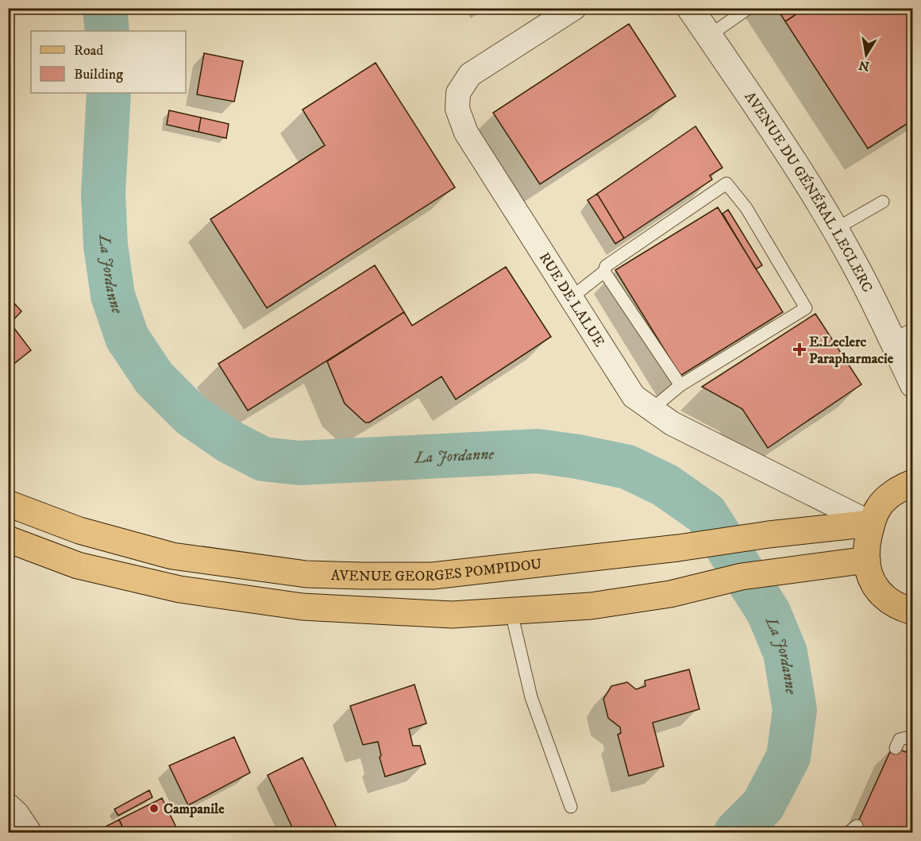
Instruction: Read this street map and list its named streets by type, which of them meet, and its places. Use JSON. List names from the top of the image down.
{
  "streets": {
    "main road": ["AVENUE GEORGES POMPIDOU"],
    "street": ["AVENUE DU GÉNÉRAL LECLERC", "RUE DE LALUE"]
  },
  "crossings": [
    ["RUE DE LALUE", "AVENUE GEORGES POMPIDOU"]
  ],
  "water": ["La Jordanne"],
  "places": {
    "health": ["E.Leclerc Parapharmacie"],
    "other": ["Campanile"]
  },
  "legend": ["Road", "Building"],
  "north": "bottom"
}
